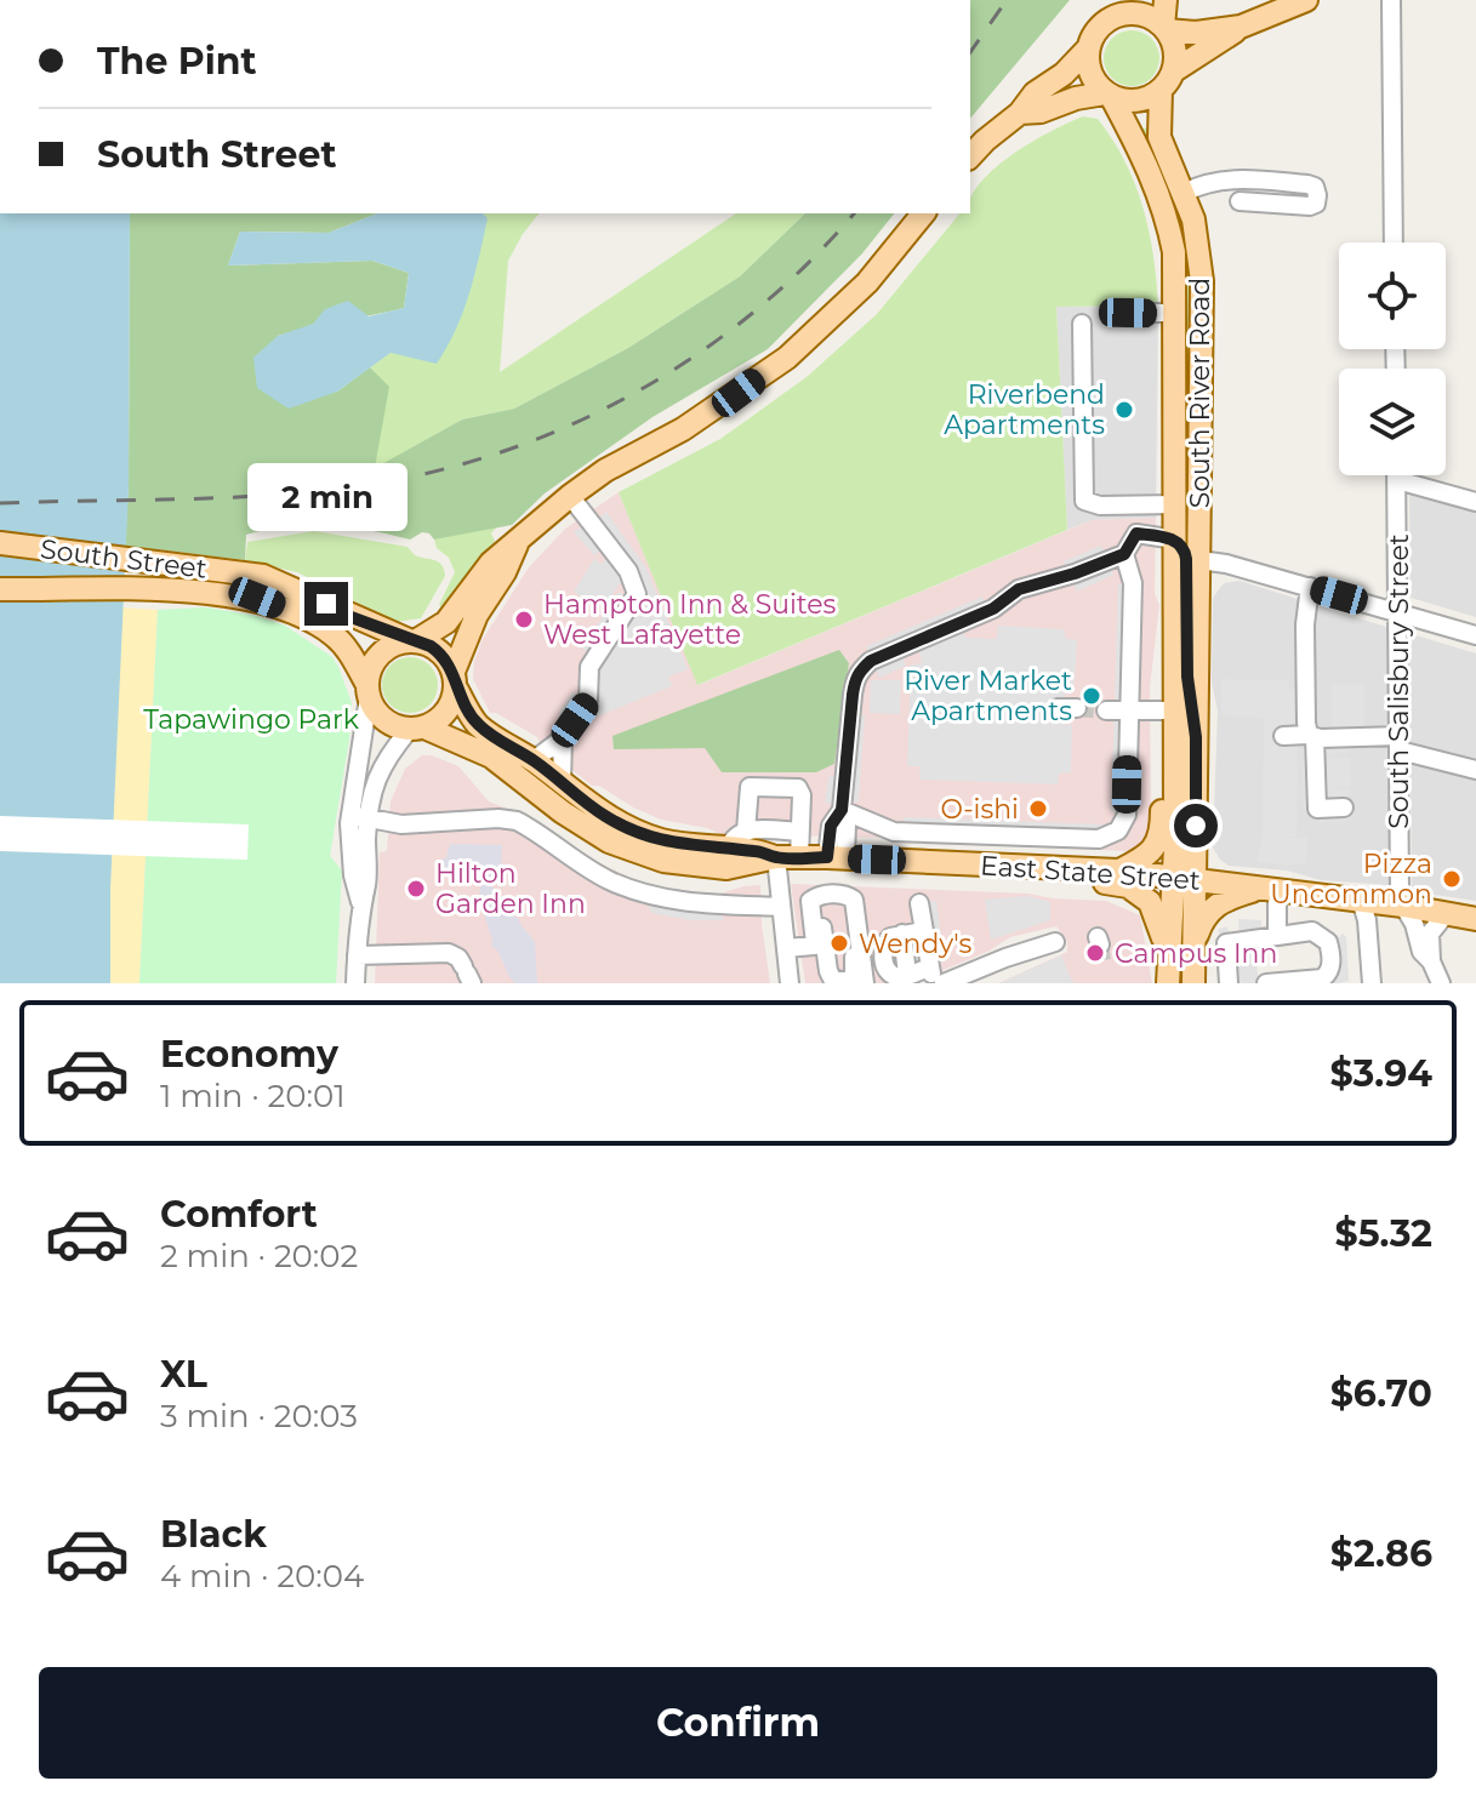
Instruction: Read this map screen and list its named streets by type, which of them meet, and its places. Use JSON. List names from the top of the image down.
{
  "streets": {
    "main road": ["South River Road", "South Street", "East State Street"],
    "street": ["South Salisbury Street"]
  },
  "crossings": [
    ["South River Road", "East State Street"],
    ["South Street", "East State Street"],
    ["South Salisbury Street", "East State Street"]
  ],
  "parks": ["Tapawingo Park"],
  "places": [
    "Riverbend Apartments",
    "Hampton Inn & Suites West Lafayette",
    "River Market Apartments",
    "O-ishi",
    "Pizza Uncommon",
    "Hilton Garden Inn",
    "Wendy's",
    "Campus Inn"
  ],
  "page": {
    "banner": ["The Pint", "South Street"],
    "bubble": "2 min",
    "list": [
      {
        "name": "Economy",
        "note": "1 min · 20:01",
        "value": "$3.94"
      },
      {
        "name": "Comfort",
        "note": "2 min · 20:02",
        "value": "$5.32"
      },
      {
        "name": "XL",
        "note": "3 min · 20:03",
        "value": "$6.70"
      },
      {
        "name": "Black",
        "note": "4 min · 20:04",
        "value": "$2.86"
      }
    ],
    "buttons": "Confirm"
  }
}
